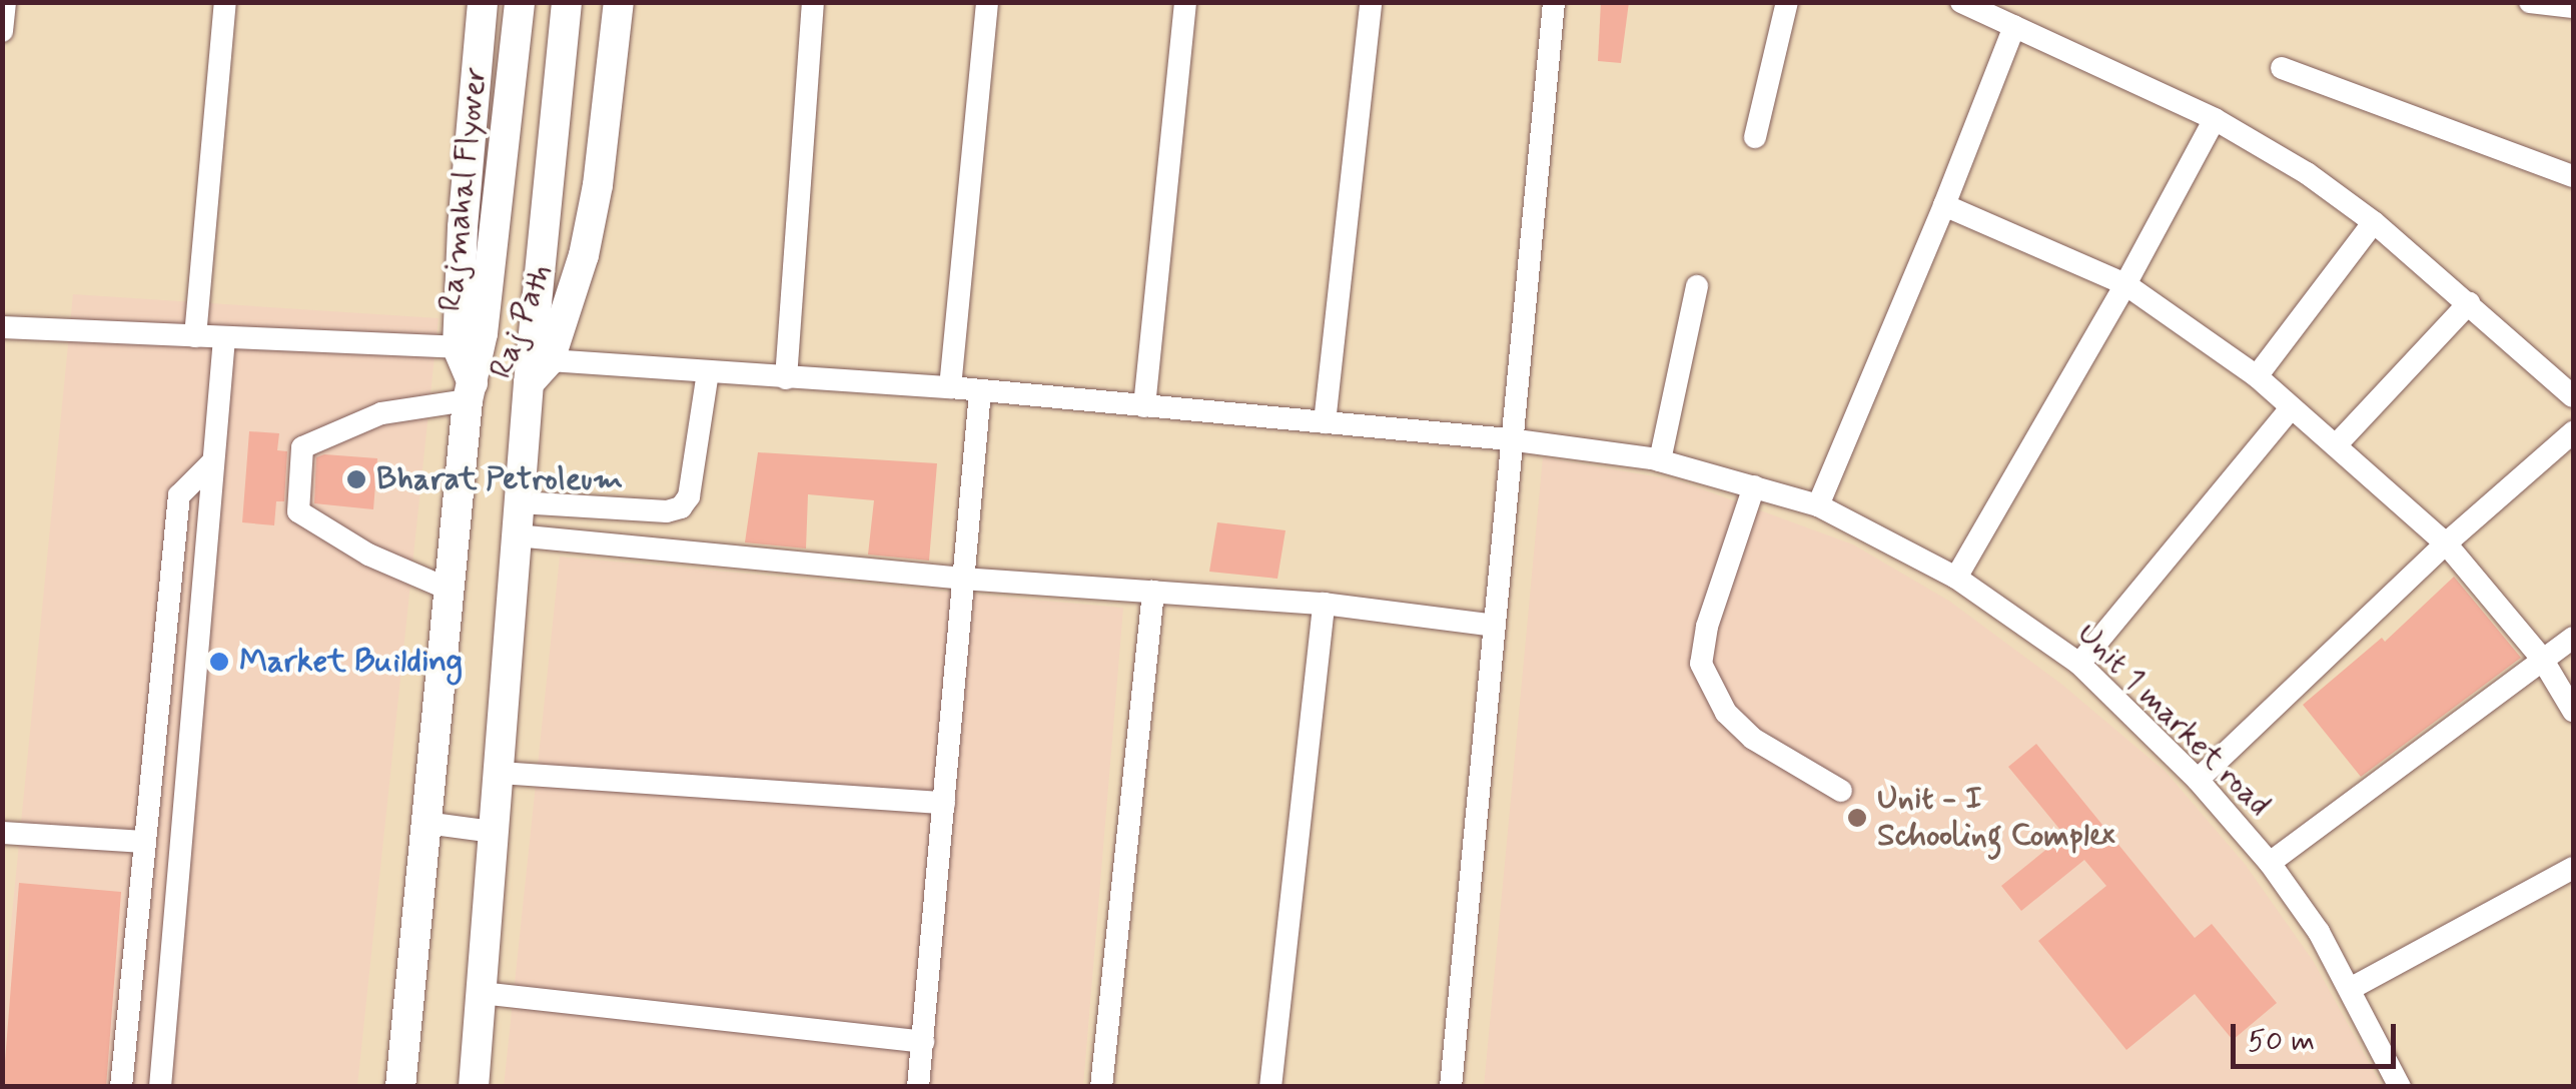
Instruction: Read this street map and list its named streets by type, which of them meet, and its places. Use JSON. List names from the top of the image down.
{
  "streets": {
    "main road": ["Rajmahal Flyover", "Raj Path"],
    "street": ["Unit 1 market road"]
  },
  "crossings": [
    ["Rajmahal Flyover", "Raj Path"],
    ["Raj Path", "Unit 1 market road"]
  ],
  "places": ["Bharat Petroleum", "Market Building", "Unit - I Schooling Complex"],
  "scale_bar": "50 m"
}
